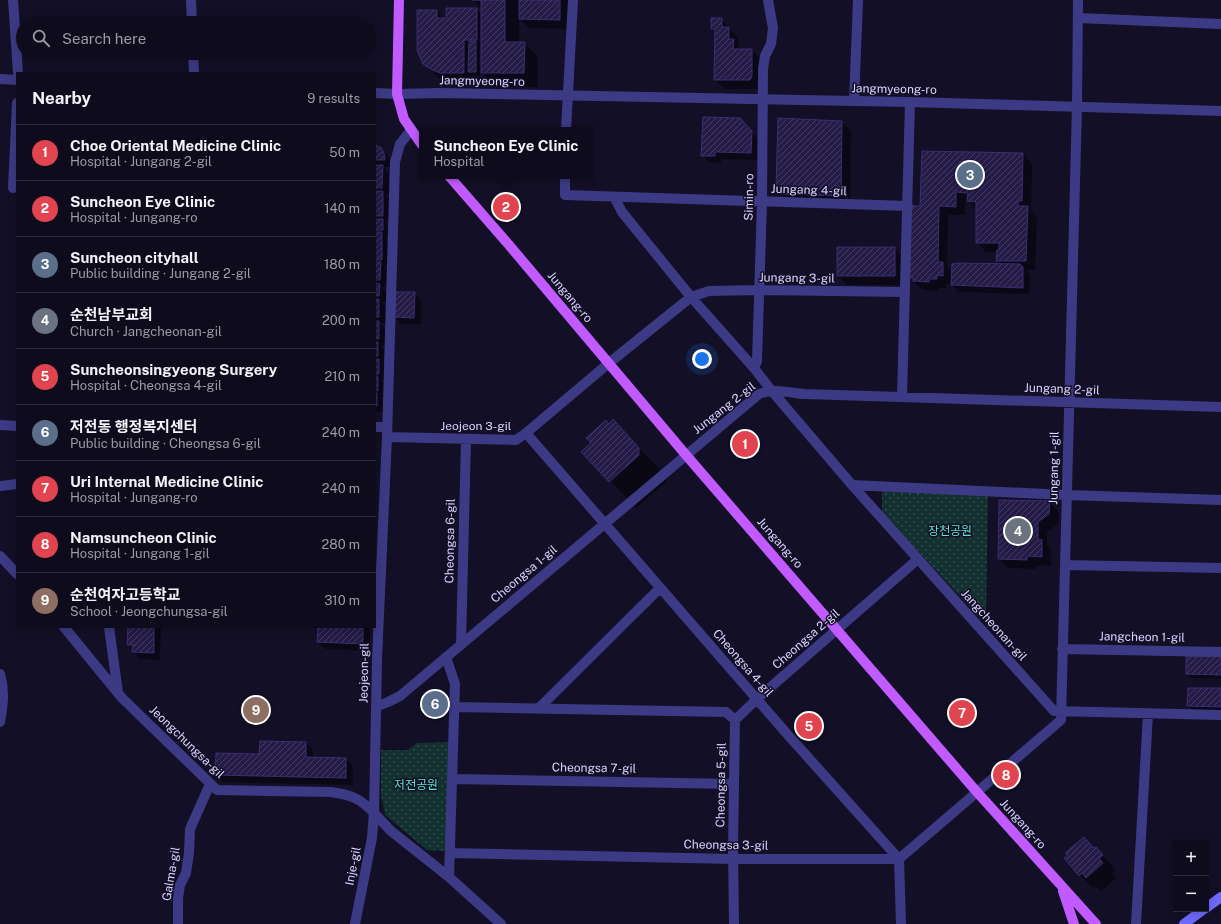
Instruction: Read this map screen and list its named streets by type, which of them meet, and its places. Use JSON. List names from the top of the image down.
{
  "streets": {
    "main road": ["Jungang-ro"],
    "street": [
      "Jangmyeong-ro",
      "Jungang 4-gil",
      "Simin-ro",
      "Jungang 3-gil",
      "Jungang 2-gil",
      "Jeojeon 3-gil",
      "Jungang 1-gil",
      "Cheongsa 6-gil",
      "Cheongsa 1-gil",
      "Jangcheonan-gil",
      "Jangcheon 1-gil",
      "Cheongsa 2-gil",
      "Cheongsa 4-gil",
      "Jeojeon-gil",
      "Jeongchungsa-gil",
      "Cheongsa 7-gil",
      "Cheongsa 5-gil",
      "Cheongsa 3-gil",
      "Inje-gil",
      "Galma-gil"
    ]
  },
  "crossings": [
    ["Jangmyeong-ro", "Simin-ro"],
    ["Jangmyeong-ro", "Jungang 1-gil"],
    ["Jungang 4-gil", "Simin-ro"],
    ["Simin-ro", "Jungang 3-gil"],
    ["Jungang 3-gil", "Jungang-ro"],
    ["Jungang 3-gil", "Jeojeon 3-gil"],
    ["Jungang-ro", "Jungang 2-gil"],
    ["Jungang-ro", "Jeojeon 3-gil"],
    ["Jungang-ro", "Jungang 1-gil"],
    ["Jungang-ro", "Cheongsa 1-gil"],
    ["Jungang-ro", "Cheongsa 2-gil"],
    ["Jungang 2-gil", "Jungang 1-gil"],
    ["Jungang 2-gil", "Cheongsa 1-gil"],
    ["Jungang 2-gil", "Jangcheonan-gil"],
    ["Jeojeon 3-gil", "Cheongsa 6-gil"],
    ["Jeojeon 3-gil", "Cheongsa 4-gil"],
    ["Jeojeon 3-gil", "Jeojeon-gil"],
    ["Jungang 1-gil", "Jangcheonan-gil"],
    ["Jungang 1-gil", "Jangcheon 1-gil"],
    ["Cheongsa 6-gil", "Cheongsa 1-gil"],
    ["Cheongsa 1-gil", "Cheongsa 4-gil"],
    ["Cheongsa 1-gil", "Jeojeon-gil"],
    ["Jangcheonan-gil", "Cheongsa 2-gil"],
    ["Cheongsa 2-gil", "Cheongsa 4-gil"],
    ["Cheongsa 2-gil", "Cheongsa 5-gil"],
    ["Cheongsa 4-gil", "Cheongsa 3-gil"],
    ["Jeojeon-gil", "Jeongchungsa-gil"],
    ["Jeojeon-gil", "Inje-gil"],
    ["Jeongchungsa-gil", "Inje-gil"],
    ["Jeongchungsa-gil", "Galma-gil"],
    ["Cheongsa 7-gil", "Cheongsa 5-gil"],
    ["Cheongsa 5-gil", "Cheongsa 3-gil"]
  ],
  "parks": ["장천공원", "저전공원"],
  "page": {
    "search": "Search here",
    "heading": ["Nearby", "9 results"],
    "list": [
      {
        "mark": "1",
        "name": "Choe Oriental Medicine Clinic",
        "note": "Hospital · Jungang 2-gil",
        "value": "50 m"
      },
      {
        "mark": "2",
        "name": "Suncheon Eye Clinic",
        "note": "Hospital · Jungang-ro",
        "value": "140 m"
      },
      {
        "mark": "3",
        "name": "Suncheon cityhall",
        "note": "Public building · Jungang 2-gil",
        "value": "180 m"
      },
      {
        "mark": "4",
        "name": "순천남부교회",
        "note": "Church · Jangcheonan-gil",
        "value": "200 m"
      },
      {
        "mark": "5",
        "name": "Suncheonsingyeong Surgery",
        "note": "Hospital · Cheongsa 4-gil",
        "value": "210 m"
      },
      {
        "mark": "6",
        "name": "저전동 행정복지센터",
        "note": "Public building · Cheongsa 6-gil",
        "value": "240 m"
      },
      {
        "mark": "7",
        "name": "Uri Internal Medicine Clinic",
        "note": "Hospital · Jungang-ro",
        "value": "240 m"
      },
      {
        "mark": "8",
        "name": "Namsuncheon Clinic",
        "note": "Hospital · Jungang 1-gil",
        "value": "280 m"
      },
      {
        "mark": "9",
        "name": "순천여자고등학교",
        "note": "School · Jeongchungsa-gil",
        "value": "310 m"
      }
    ],
    "popup": ["Suncheon Eye Clinic", "Hospital"],
    "pins": [
      "3",
      "2",
      "1",
      "4",
      "6",
      "9",
      "7",
      "5",
      "8"
    ],
    "map_buttons": ["+", "−"]
  }
}
